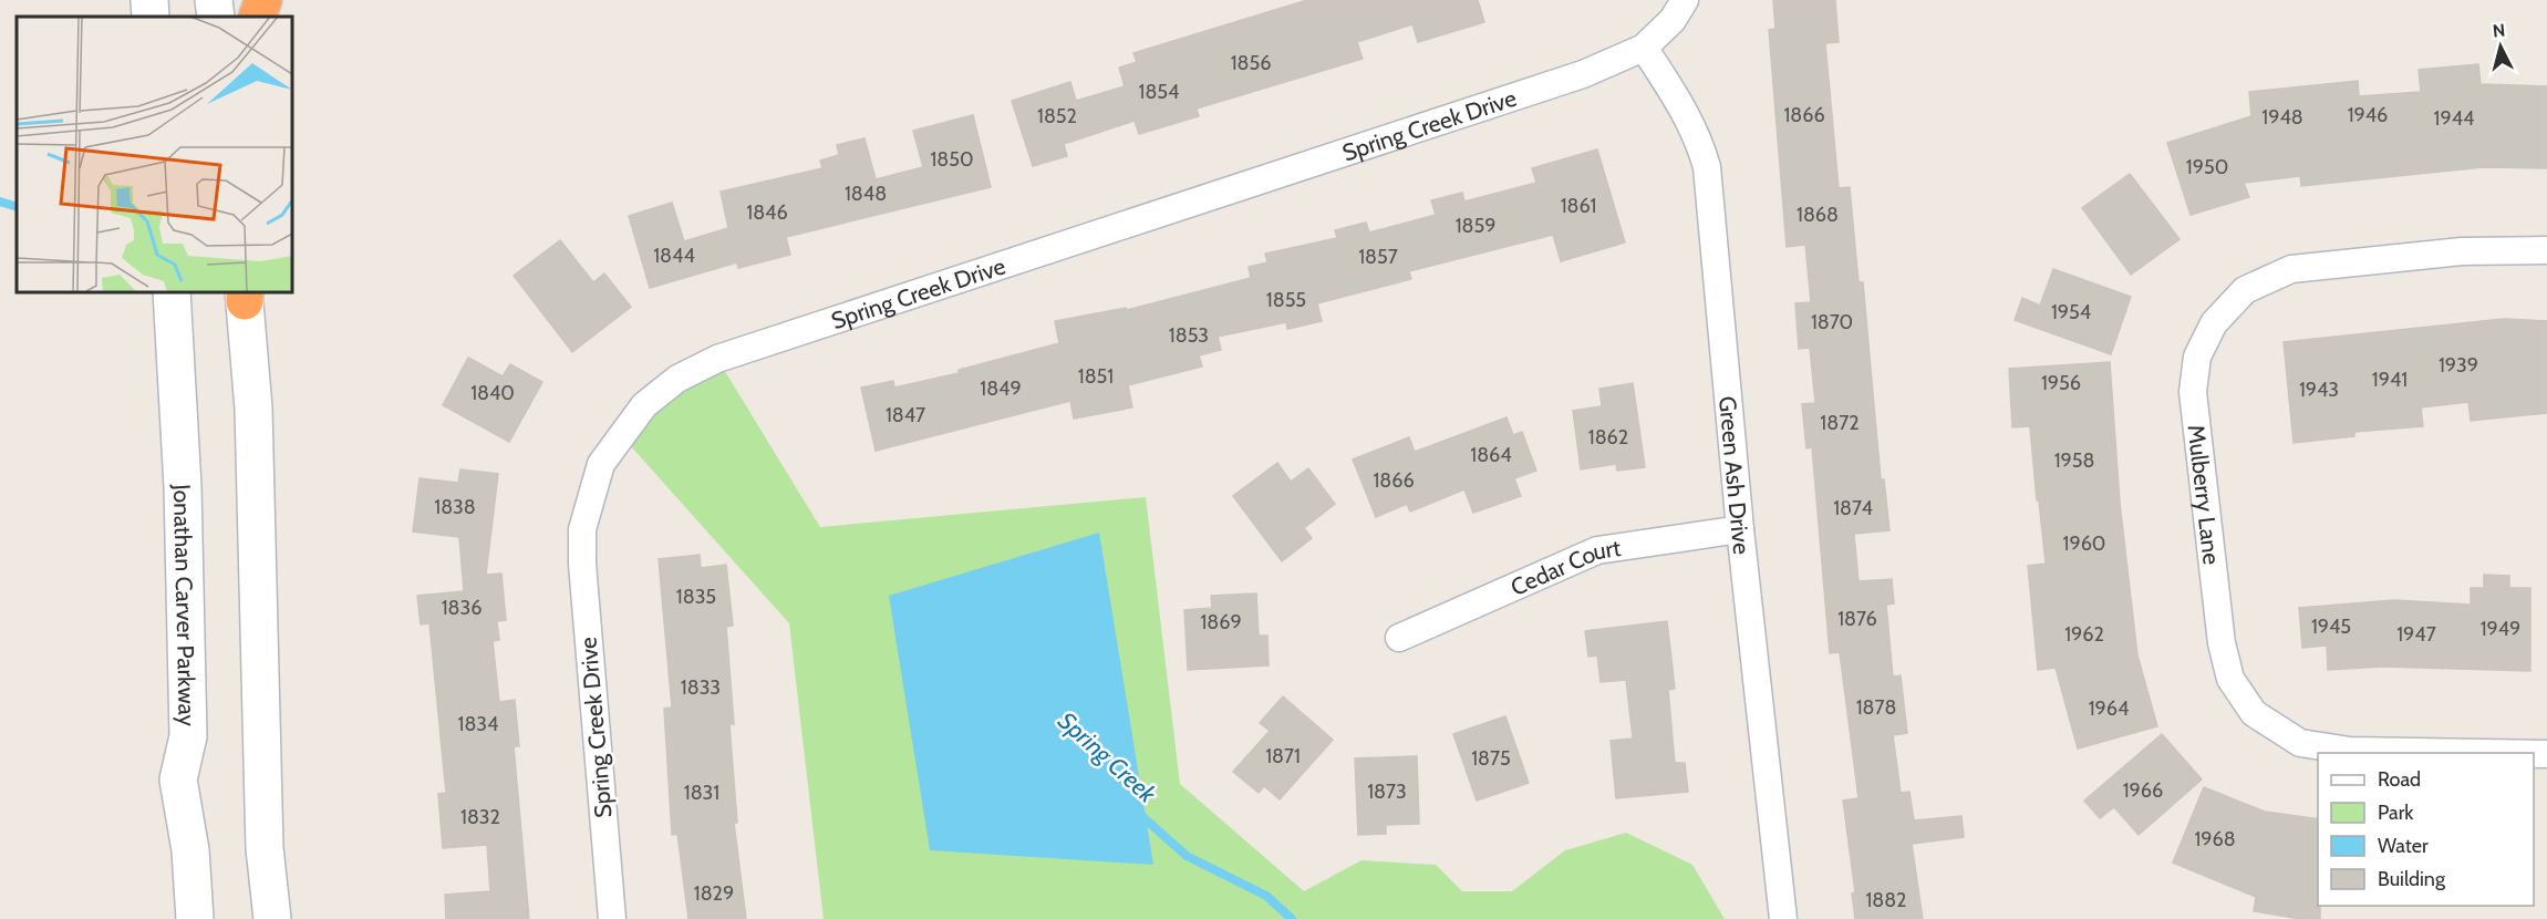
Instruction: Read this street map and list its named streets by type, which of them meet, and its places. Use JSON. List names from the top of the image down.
{
  "streets": {
    "main road": ["Jonathan Carver Parkway"],
    "street": [
      "Spring Creek Drive",
      "Green Ash Drive",
      "Mulberry Lane",
      "Cedar Court"
    ]
  },
  "crossings": [
    ["Spring Creek Drive", "Green Ash Drive"],
    ["Green Ash Drive", "Cedar Court"]
  ],
  "water": ["Spring Creek"],
  "house_numbers": [
    "1856",
    "1854",
    "1866",
    "1946",
    "1852",
    "1948",
    "1944",
    "1850",
    "1950",
    "1848",
    "1861",
    "1846",
    "1868",
    "1859",
    "1844",
    "1857",
    "1855",
    "1954",
    "1870",
    "1853",
    "1939",
    "1851",
    "1941",
    "1956",
    "1849",
    "1943",
    "1840",
    "1847",
    "1872",
    "1862",
    "1864",
    "1958",
    "1866",
    "1838",
    "1874",
    "1960",
    "1835",
    "1836",
    "1876",
    "1869",
    "1945",
    "1949",
    "1962",
    "1947",
    "1833",
    "1878",
    "1964",
    "1834",
    "1871",
    "1875",
    "1966",
    "1873",
    "1831",
    "1832",
    "1968",
    "1829",
    "1882"
  ],
  "legend": [
    "Road",
    "Park",
    "Water",
    "Building"
  ],
  "north": "top"
}
